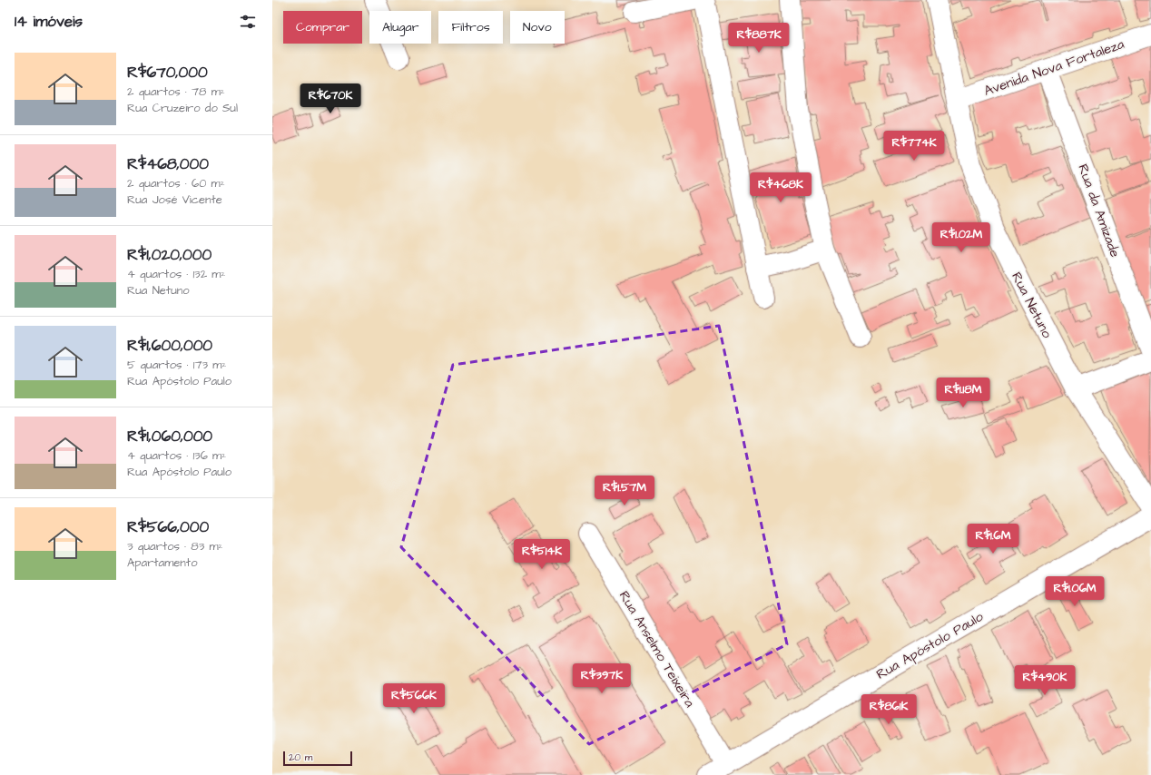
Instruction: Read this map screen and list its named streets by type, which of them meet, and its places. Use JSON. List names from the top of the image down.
{
  "streets": {
    "street": [
      "Avenida Nova Fortaleza",
      "Rua da Amizade",
      "Rua Netuno",
      "Rua Apóstolo Paulo",
      "Rua Anselmo Teixeira"
    ]
  },
  "crossings": [
    ["Avenida Nova Fortaleza", "Rua da Amizade"],
    ["Avenida Nova Fortaleza", "Rua Netuno"],
    ["Rua Apóstolo Paulo", "Rua Anselmo Teixeira"]
  ],
  "scale_bar": "20 m",
  "page": {
    "heading": "14 imóveis",
    "chip": [
      "Comprar",
      "Alugar",
      "Filtros",
      "Novo"
    ],
    "price": [
      "R$887K",
      "R$670K",
      "R$774K",
      "R$468K",
      "R$1.02M",
      "R$1.18M",
      "R$1.57M",
      "R$1.6M",
      "R$514K",
      "R$1.06M",
      "R$397K",
      "R$490K",
      "R$566K",
      "R$861K"
    ],
    "list": [
      {
        "name": "R$670,000",
        "note": "2 quartos · 78 m² · Rua Cruzeiro do Sul"
      },
      {
        "name": "R$468,000",
        "note": "2 quartos · 60 m² · Rua José Vicente"
      },
      {
        "name": "R$1,020,000",
        "note": "4 quartos · 132 m² · Rua Netuno"
      },
      {
        "name": "R$1,600,000",
        "note": "5 quartos · 173 m² · Rua Apóstolo Paulo"
      },
      {
        "name": "R$1,060,000",
        "note": "4 quartos · 136 m² · Rua Apóstolo Paulo"
      },
      {
        "name": "R$566,000",
        "note": "3 quartos · 83 m² · Apartamento"
      }
    ],
    "scale": "20 m"
  }
}
